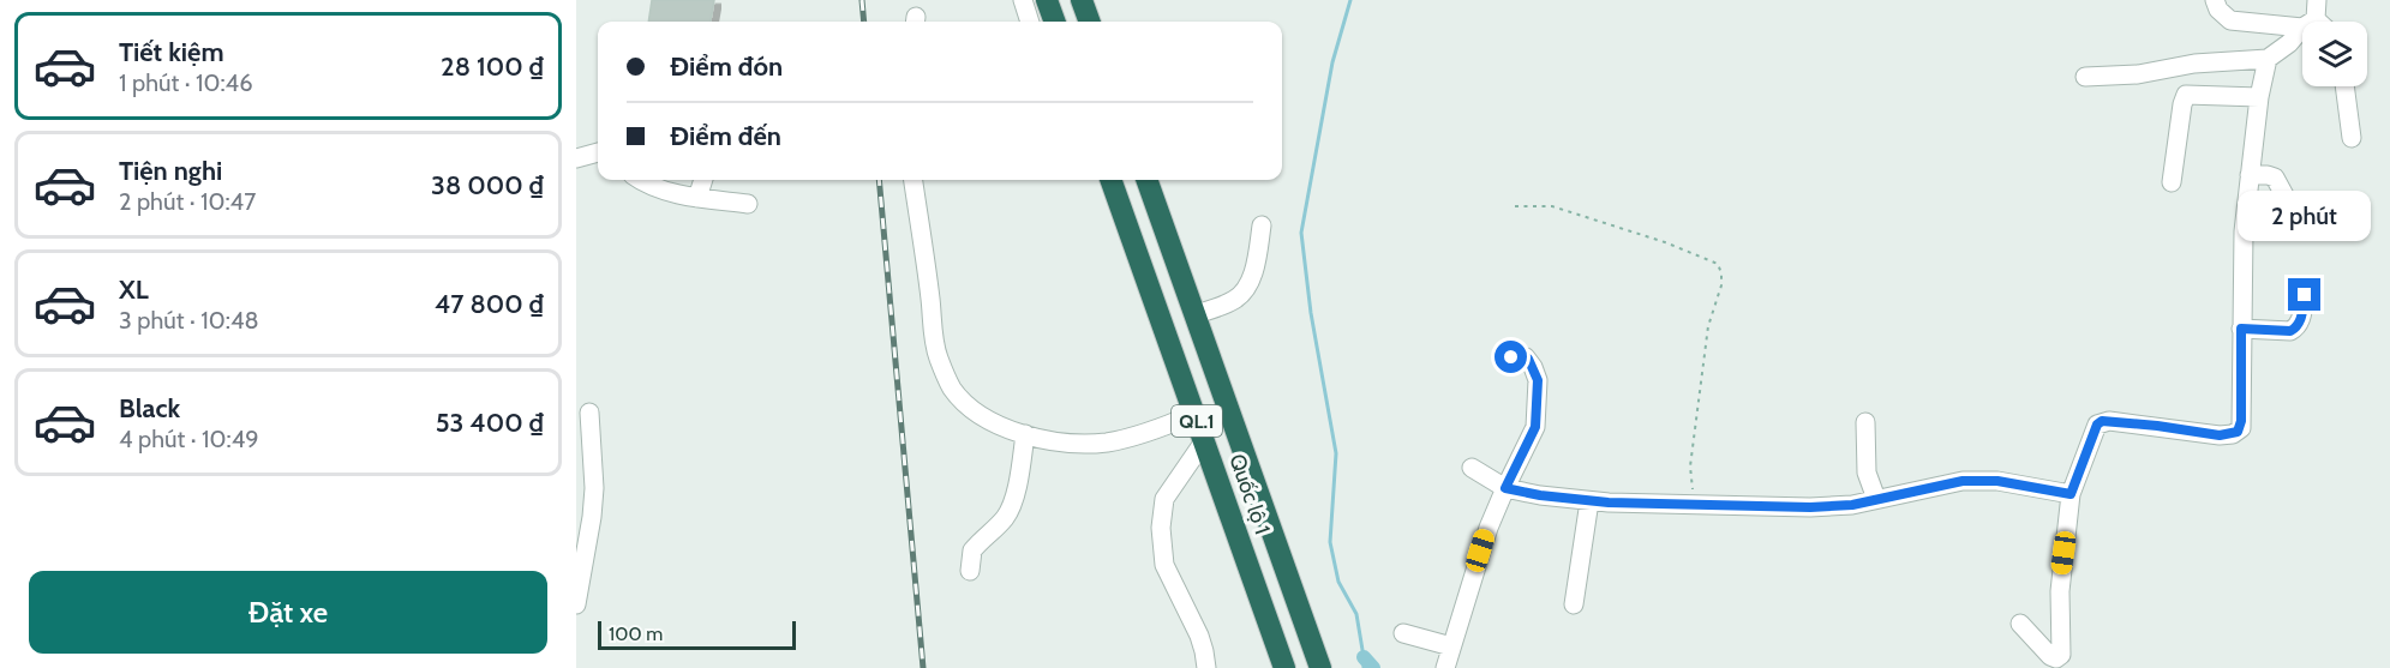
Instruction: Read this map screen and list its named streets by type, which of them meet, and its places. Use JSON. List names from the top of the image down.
{
  "streets": {
    "highway": ["QL.1", "Quốc lộ 1"]
  },
  "scale_bar": "100 m",
  "page": {
    "list": [
      {
        "name": "Tiết kiệm",
        "note": "1 phút · 10:46",
        "value": "28 100 ₫"
      },
      {
        "name": "Tiện nghi",
        "note": "2 phút · 10:47",
        "value": "38 000 ₫"
      },
      {
        "name": "XL",
        "note": "3 phút · 10:48",
        "value": "47 800 ₫"
      },
      {
        "name": "Black",
        "note": "4 phút · 10:49",
        "value": "53 400 ₫"
      }
    ],
    "banner": ["Điểm đón", "Điểm đến"],
    "bubble": "2 phút",
    "buttons": "Đặt xe",
    "scale": "100 m"
  }
}
